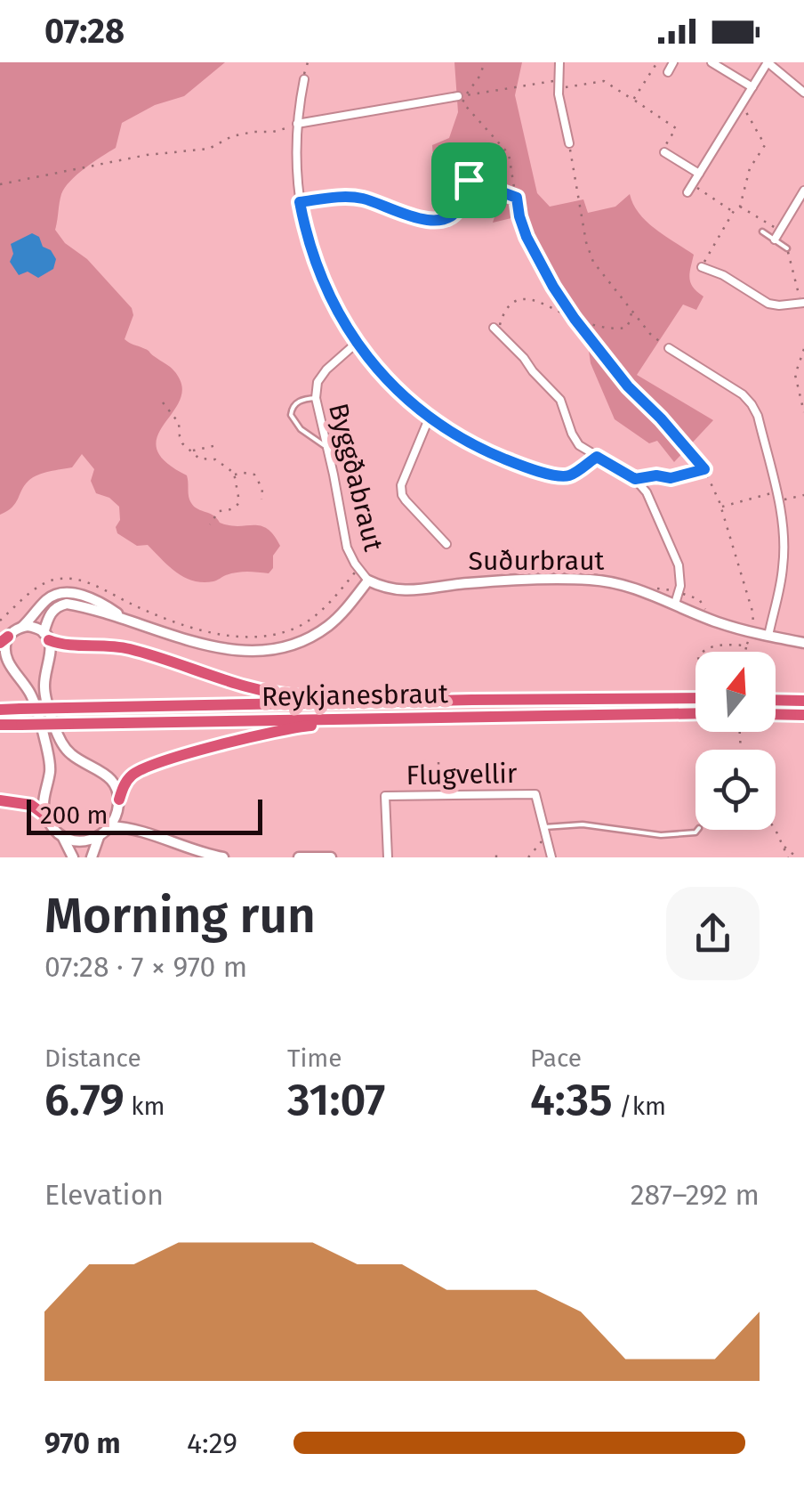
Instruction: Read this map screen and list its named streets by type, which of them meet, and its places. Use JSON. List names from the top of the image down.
{
  "streets": {
    "highway": ["Reykjanesbraut"],
    "street": ["Byggðabraut", "Suðurbraut", "Flugvellir"]
  },
  "crossings": [
    ["Byggðabraut", "Suðurbraut"]
  ],
  "scale_bar": "200 m",
  "north": "top",
  "page": {
    "status": "07:28",
    "scale": "200 m",
    "heading": ["Morning run", "07:28 · 7 × 970 m"],
    "stats": [
      ["Distance", "6.79 km"],
      ["Time", "31:07"],
      ["Pace", "4:35 /km"]
    ],
    "chart": ["Elevation", "287–292 m"],
    "list": [
      {
        "name": "970 m",
        "note": "4:29"
      }
    ]
  }
}
